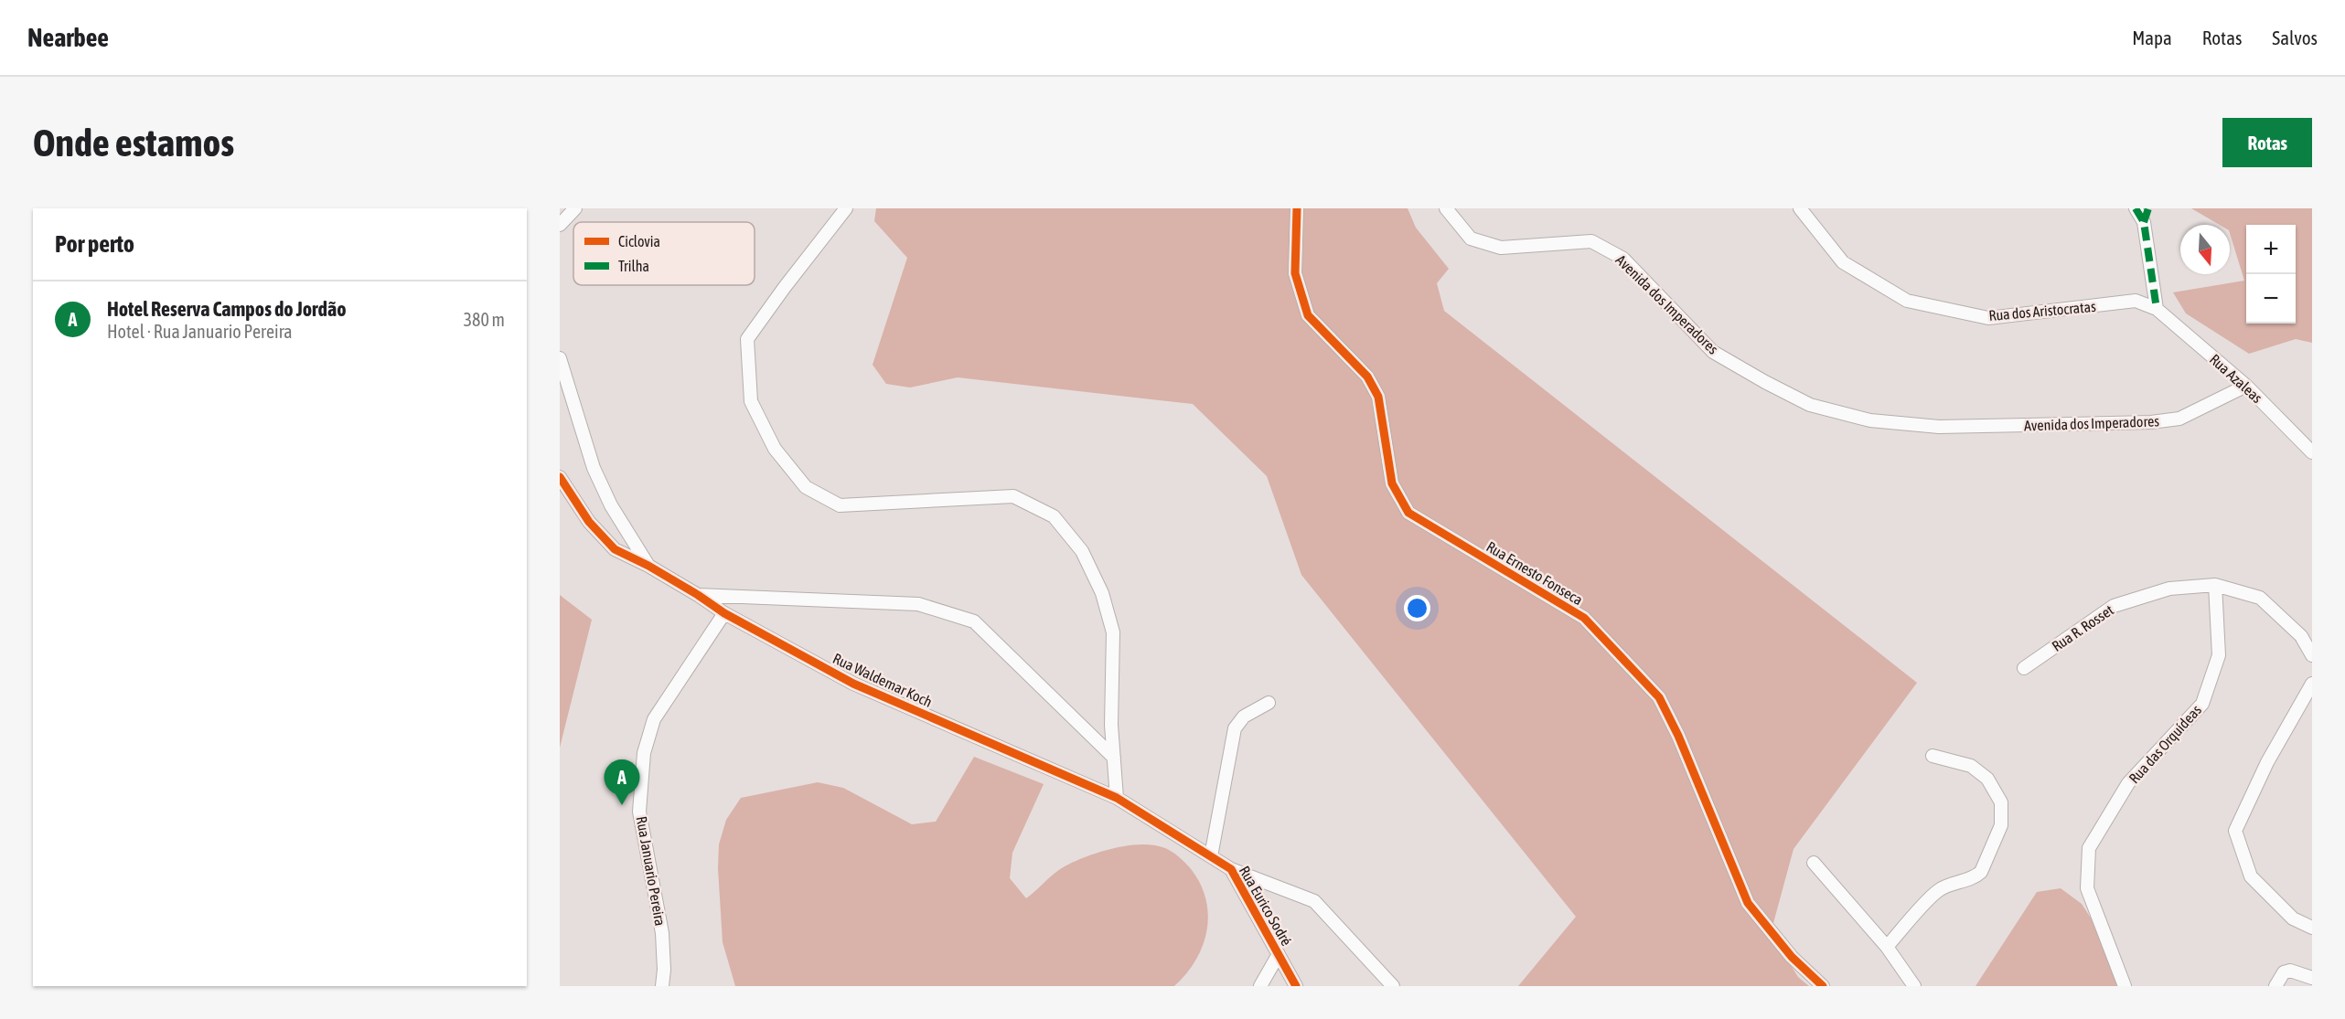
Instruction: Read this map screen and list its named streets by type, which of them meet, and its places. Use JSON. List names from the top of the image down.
{
  "streets": {
    "street": [
      "Avenida dos Imperadores",
      "Rua dos Aristocratas",
      "Rua Azaleas",
      "Rua Ernesto Fonseca",
      "Rua R. Rosset",
      "Rua Waldemar Koch",
      "Rua das Orquídeas",
      "Rua Januario Pereira",
      "Rua Eurico Sodré"
    ]
  },
  "crossings": [
    ["Avenida dos Imperadores", "Rua Azaleas"],
    ["Rua dos Aristocratas", "Rua Azaleas"],
    ["Rua R. Rosset", "Rua das Orquídeas"],
    ["Rua Waldemar Koch", "Rua Januario Pereira"],
    ["Rua Waldemar Koch", "Rua Eurico Sodré"]
  ],
  "legend": ["Ciclovia", "Trilha"],
  "north": "bottom",
  "page": {
    "header": "Nearbee",
    "nav": ["Mapa", "Rotas", "Salvos"],
    "buttons": "Rotas",
    "title": "Onde estamos",
    "heading": "Por perto",
    "map_buttons": ["+", "−"],
    "list": [
      {
        "mark": "A",
        "name": "Hotel Reserva Campos do Jordão",
        "note": "Hotel · Rua Januario Pereira",
        "value": "380 m"
      }
    ],
    "pins": "A"
  }
}
